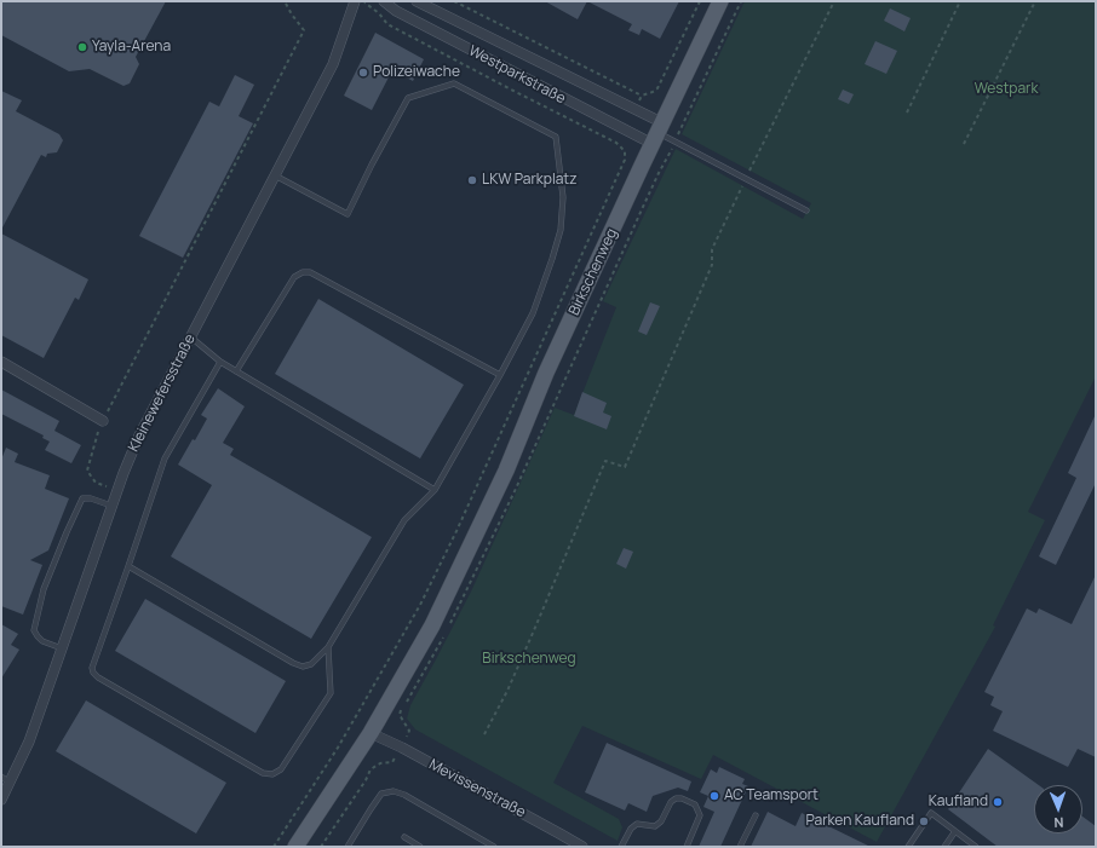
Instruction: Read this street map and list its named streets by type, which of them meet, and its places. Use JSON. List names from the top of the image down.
{
  "streets": {
    "main road": ["Birkschenweg"],
    "street": ["Westparkstraße", "Kleinewefersstraße", "Mevissenstraße"]
  },
  "crossings": [
    ["Westparkstraße", "Birkschenweg"],
    ["Birkschenweg", "Mevissenstraße"]
  ],
  "parks": ["Westpark", "Birkschenweg"],
  "places": [
    "Yayla-Arena",
    "Polizeiwache",
    "LKW Parkplatz",
    "AC Teamsport",
    "Kaufland",
    "Parken Kaufland"
  ],
  "north": "bottom"
}
